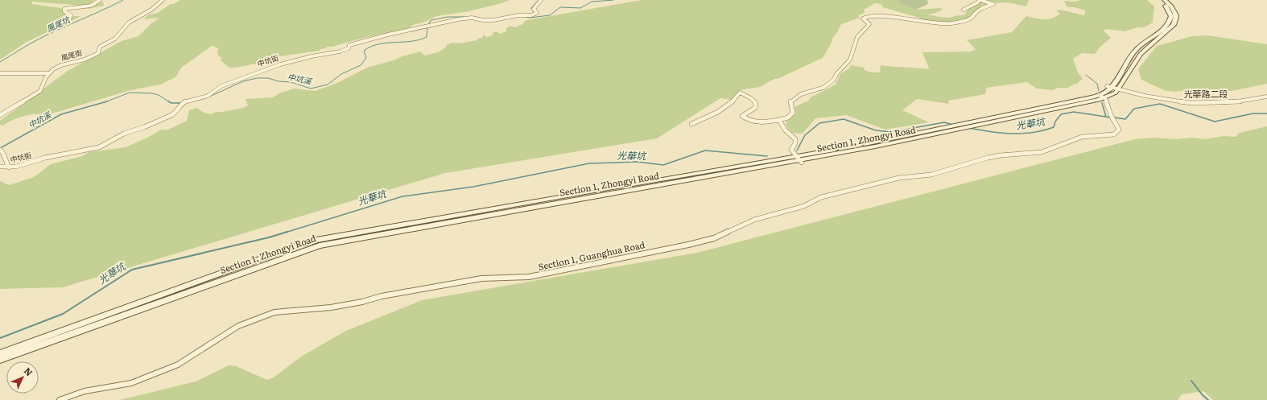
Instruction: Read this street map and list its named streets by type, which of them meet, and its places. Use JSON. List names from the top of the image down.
{
  "streets": {
    "main road": ["Section 1, Zhongyi Road"],
    "street": [
      "風尾街",
      "中坑街",
      "光華路二段",
      "Section 1, Guanghua Road"
    ]
  },
  "crossings": [
    ["光華路二段", "Section 1, Zhongyi Road"],
    ["Section 1, Zhongyi Road", "Section 1, Guanghua Road"]
  ],
  "water": ["風尾坑", "中坑溪", "光華坑"],
  "north": "top right"
}
